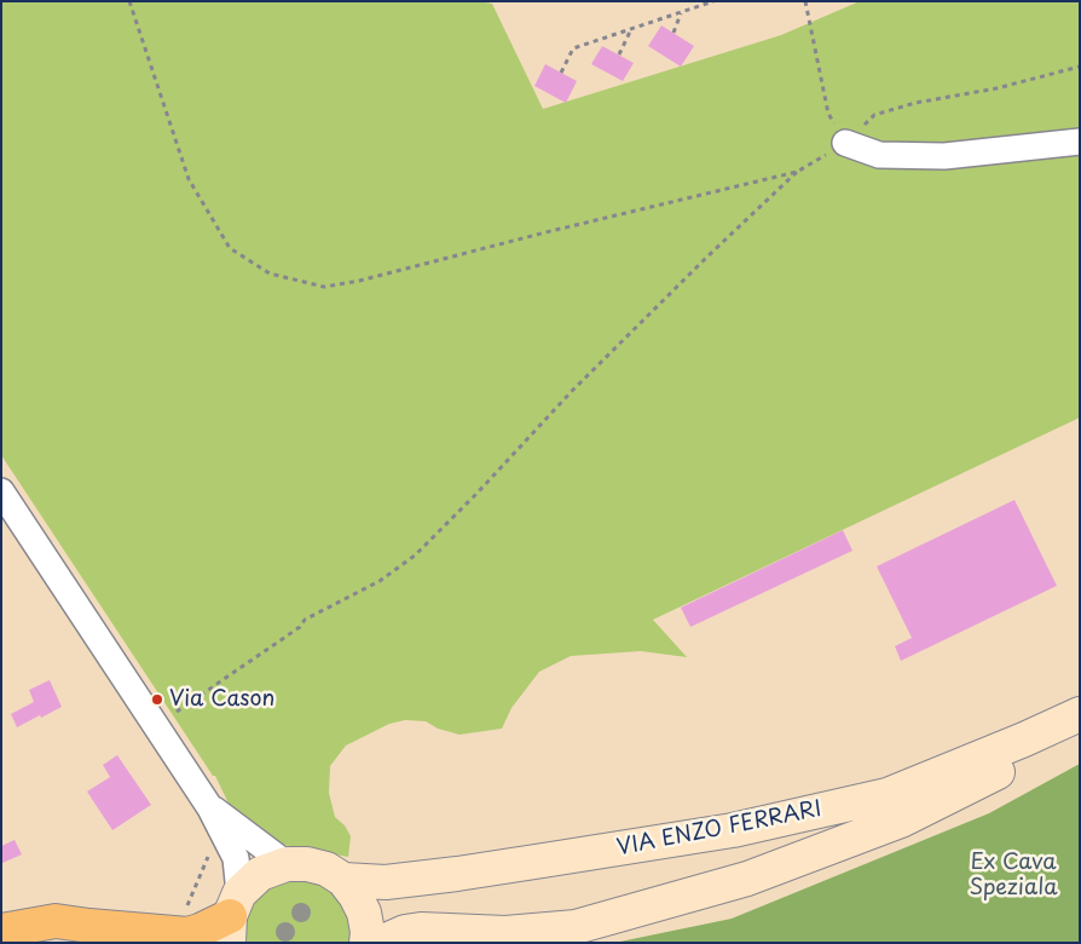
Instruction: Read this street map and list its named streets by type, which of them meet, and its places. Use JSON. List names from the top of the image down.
{
  "streets": {
    "main road": ["VIA ENZO FERRARI"]
  },
  "parks": ["Ex Cava Speziala"],
  "places": ["Via Cason"]
}
